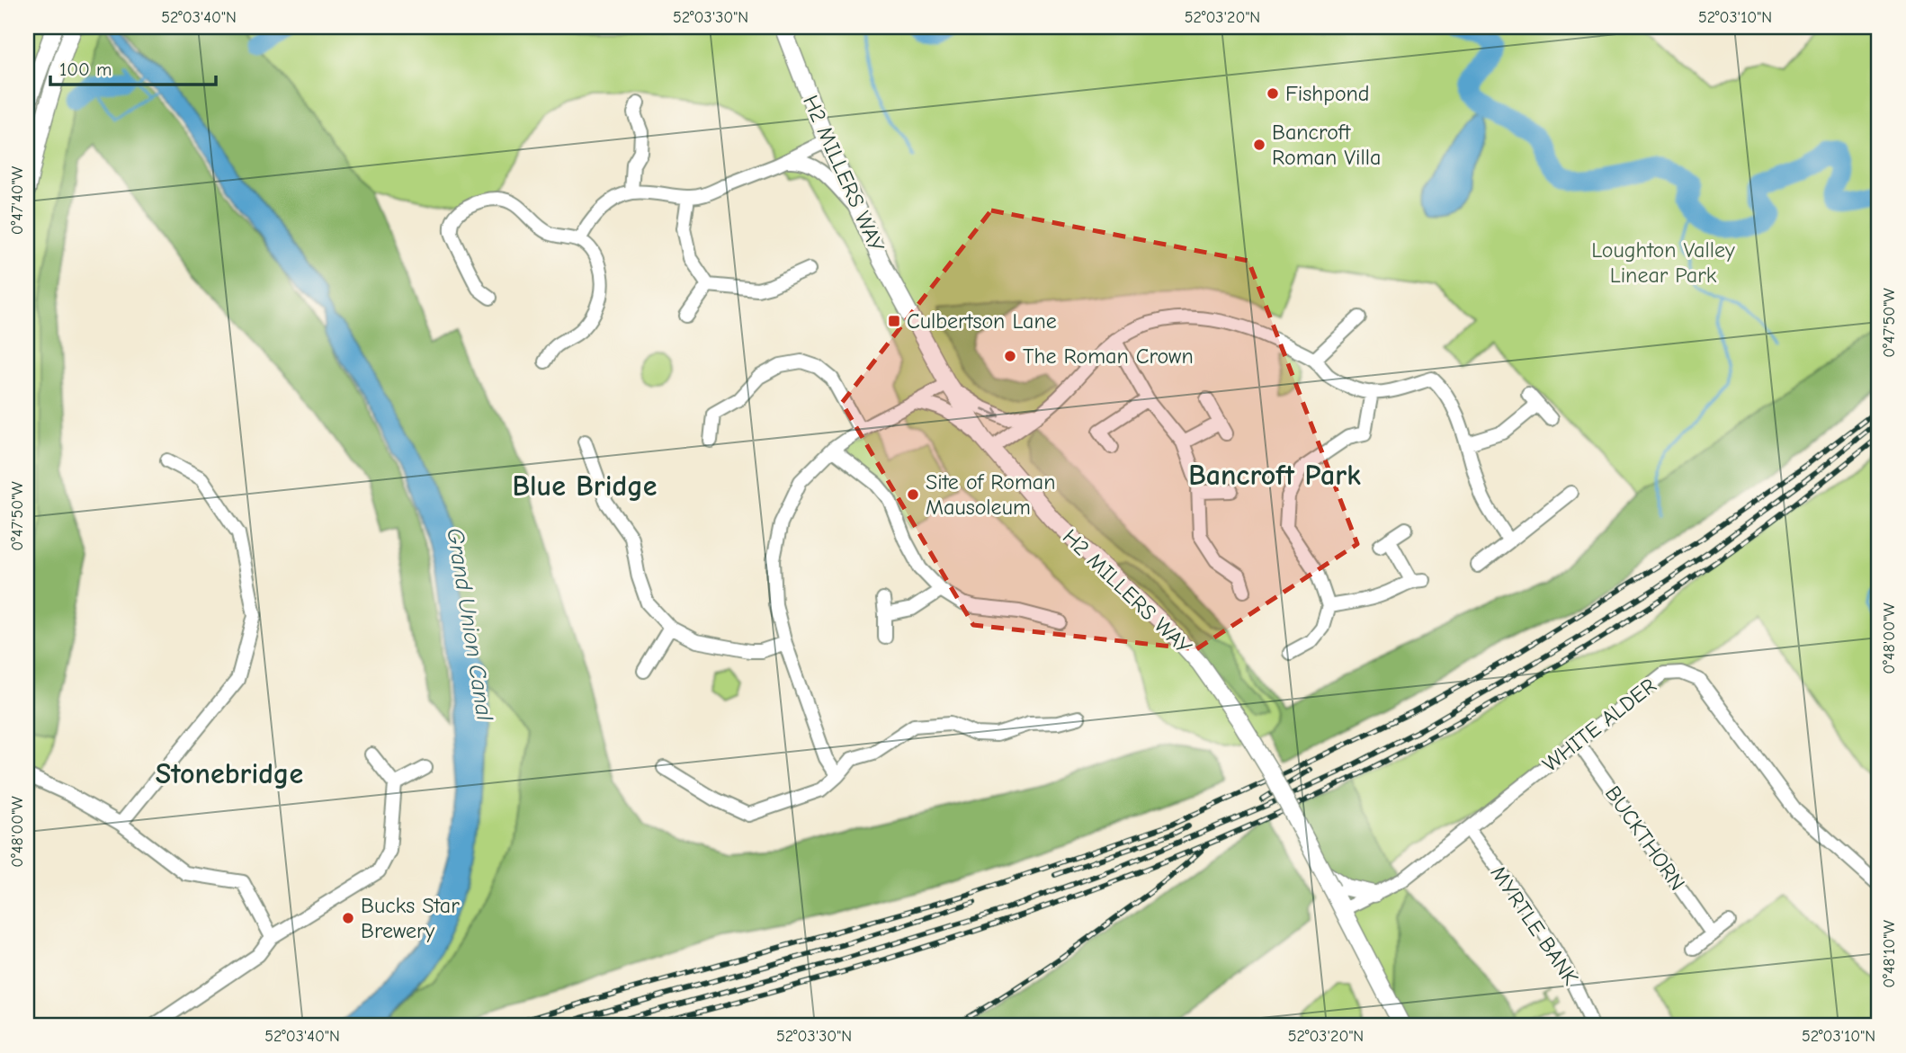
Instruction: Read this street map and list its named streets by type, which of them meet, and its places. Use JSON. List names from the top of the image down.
{
  "streets": {
    "street": [
      "H2 MILLERS WAY",
      "WHITE ALDER",
      "BUCKTHORN",
      "MYRTLE BANK"
    ]
  },
  "crossings": [
    ["H2 MILLERS WAY", "WHITE ALDER"],
    ["WHITE ALDER", "BUCKTHORN"],
    ["WHITE ALDER", "MYRTLE BANK"]
  ],
  "districts": ["Bancroft Park", "Blue Bridge", "Stonebridge"],
  "water": ["Grand Union Canal"],
  "parks": ["Loughton Valley Linear Park"],
  "places": {
    "other": [
      "Fishpond",
      "Bancroft Roman Villa",
      "The Roman Crown",
      "Site of Roman Mausoleum",
      "Bucks Star Brewery"
    ],
    "transit": ["Culbertson Lane"]
  },
  "scale_bar": "100 m",
  "coordinates": [
    "52°03'40\"N",
    "52°03'30\"N",
    "52°03'20\"N",
    "52°03'10\"N",
    "0°47'40\"W",
    "0°47'50\"W",
    "0°48'00\"W",
    "0°48'10\"W"
  ]
}
